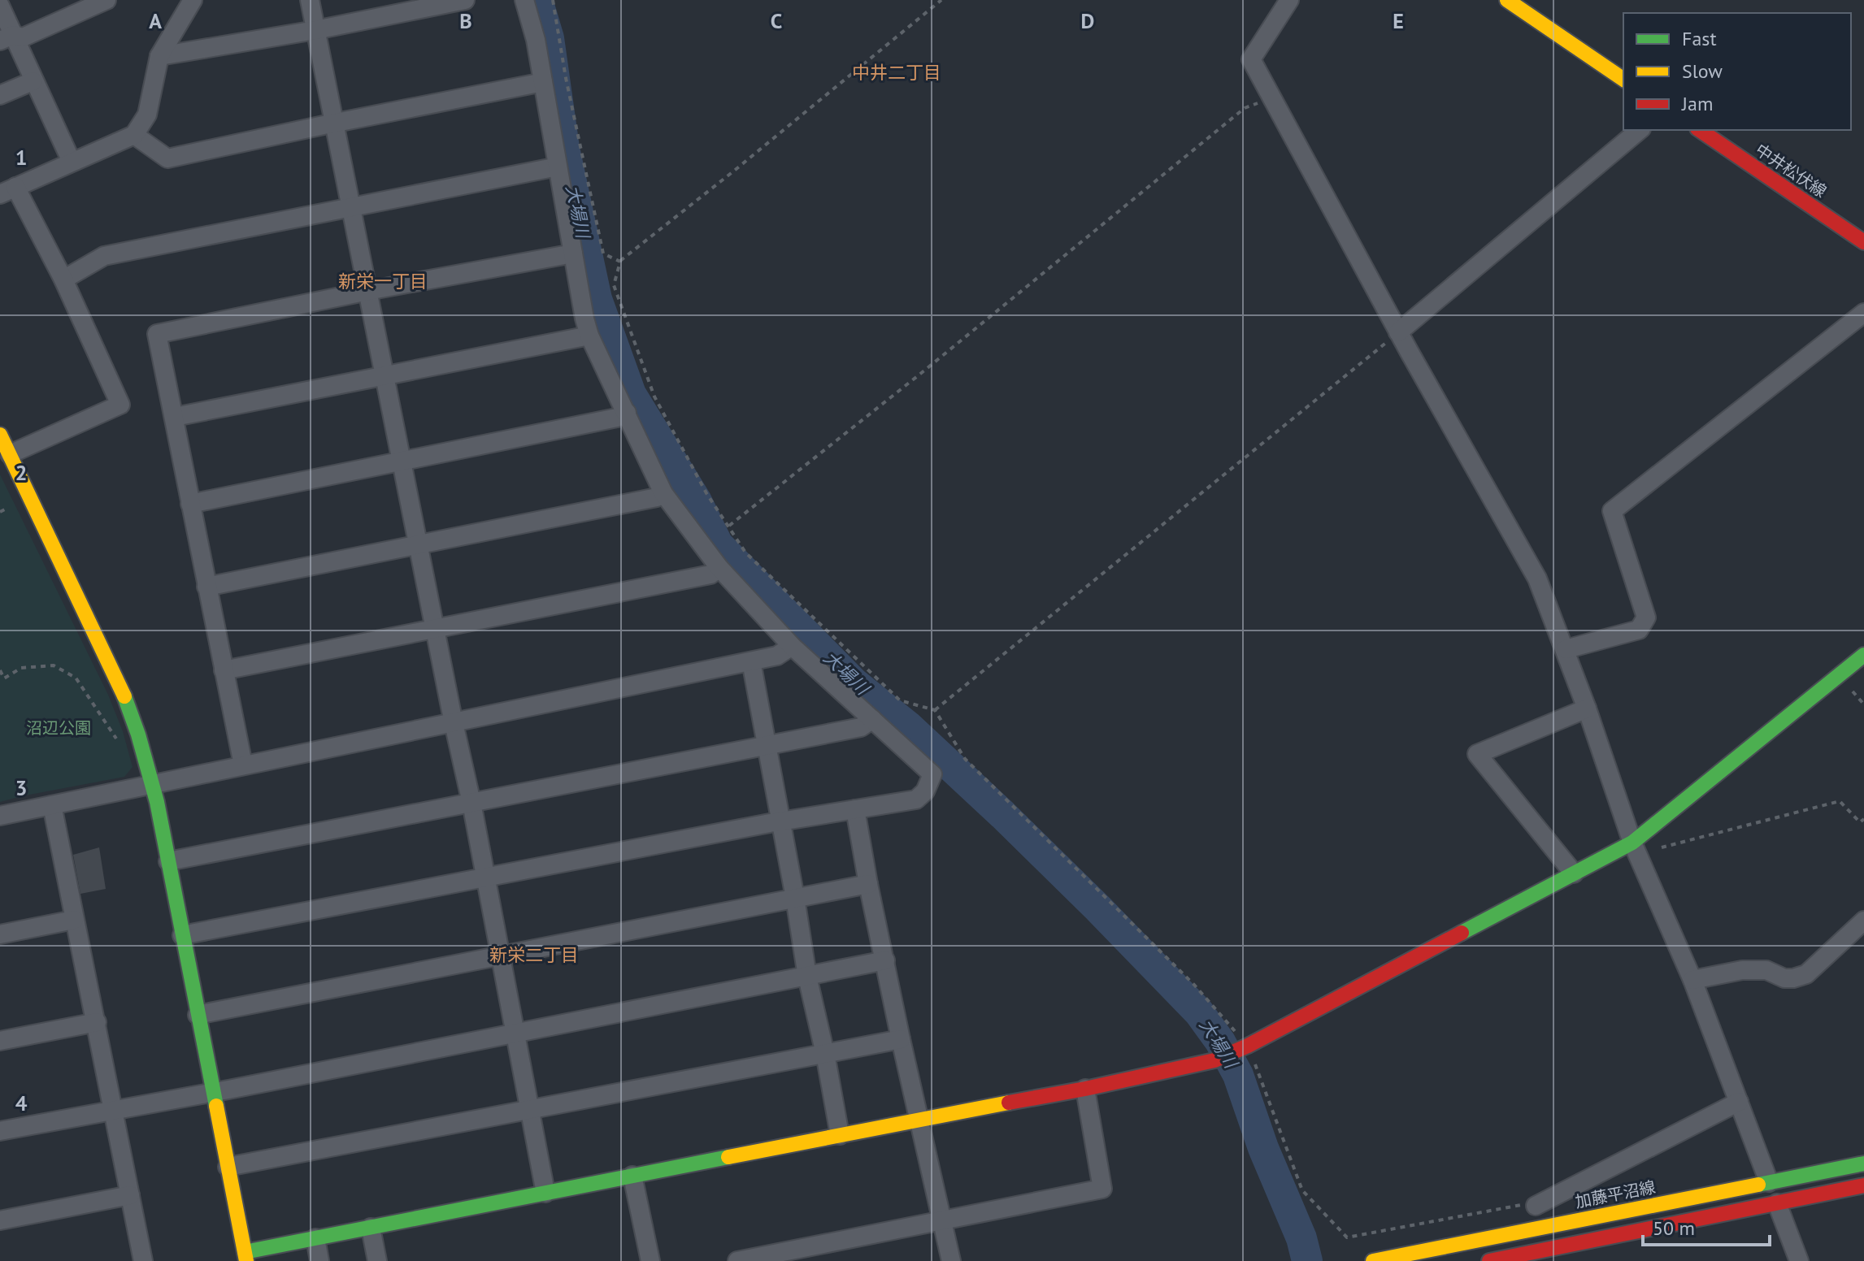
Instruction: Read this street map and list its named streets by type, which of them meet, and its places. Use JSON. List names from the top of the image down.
{
  "streets": {
    "street": ["中井松伏線", "加藤平沼線"]
  },
  "districts": ["中井二丁目", "新栄一丁目", "新栄二丁目"],
  "water": ["大場川"],
  "parks": ["沼辺公園"],
  "legend": ["Fast", "Slow", "Jam"],
  "scale_bar": "50 m",
  "grid": {
    "columns": [
      "A",
      "B",
      "C",
      "D",
      "E"
    ],
    "rows": [
      "1",
      "2",
      "3",
      "4"
    ]
  }
}
